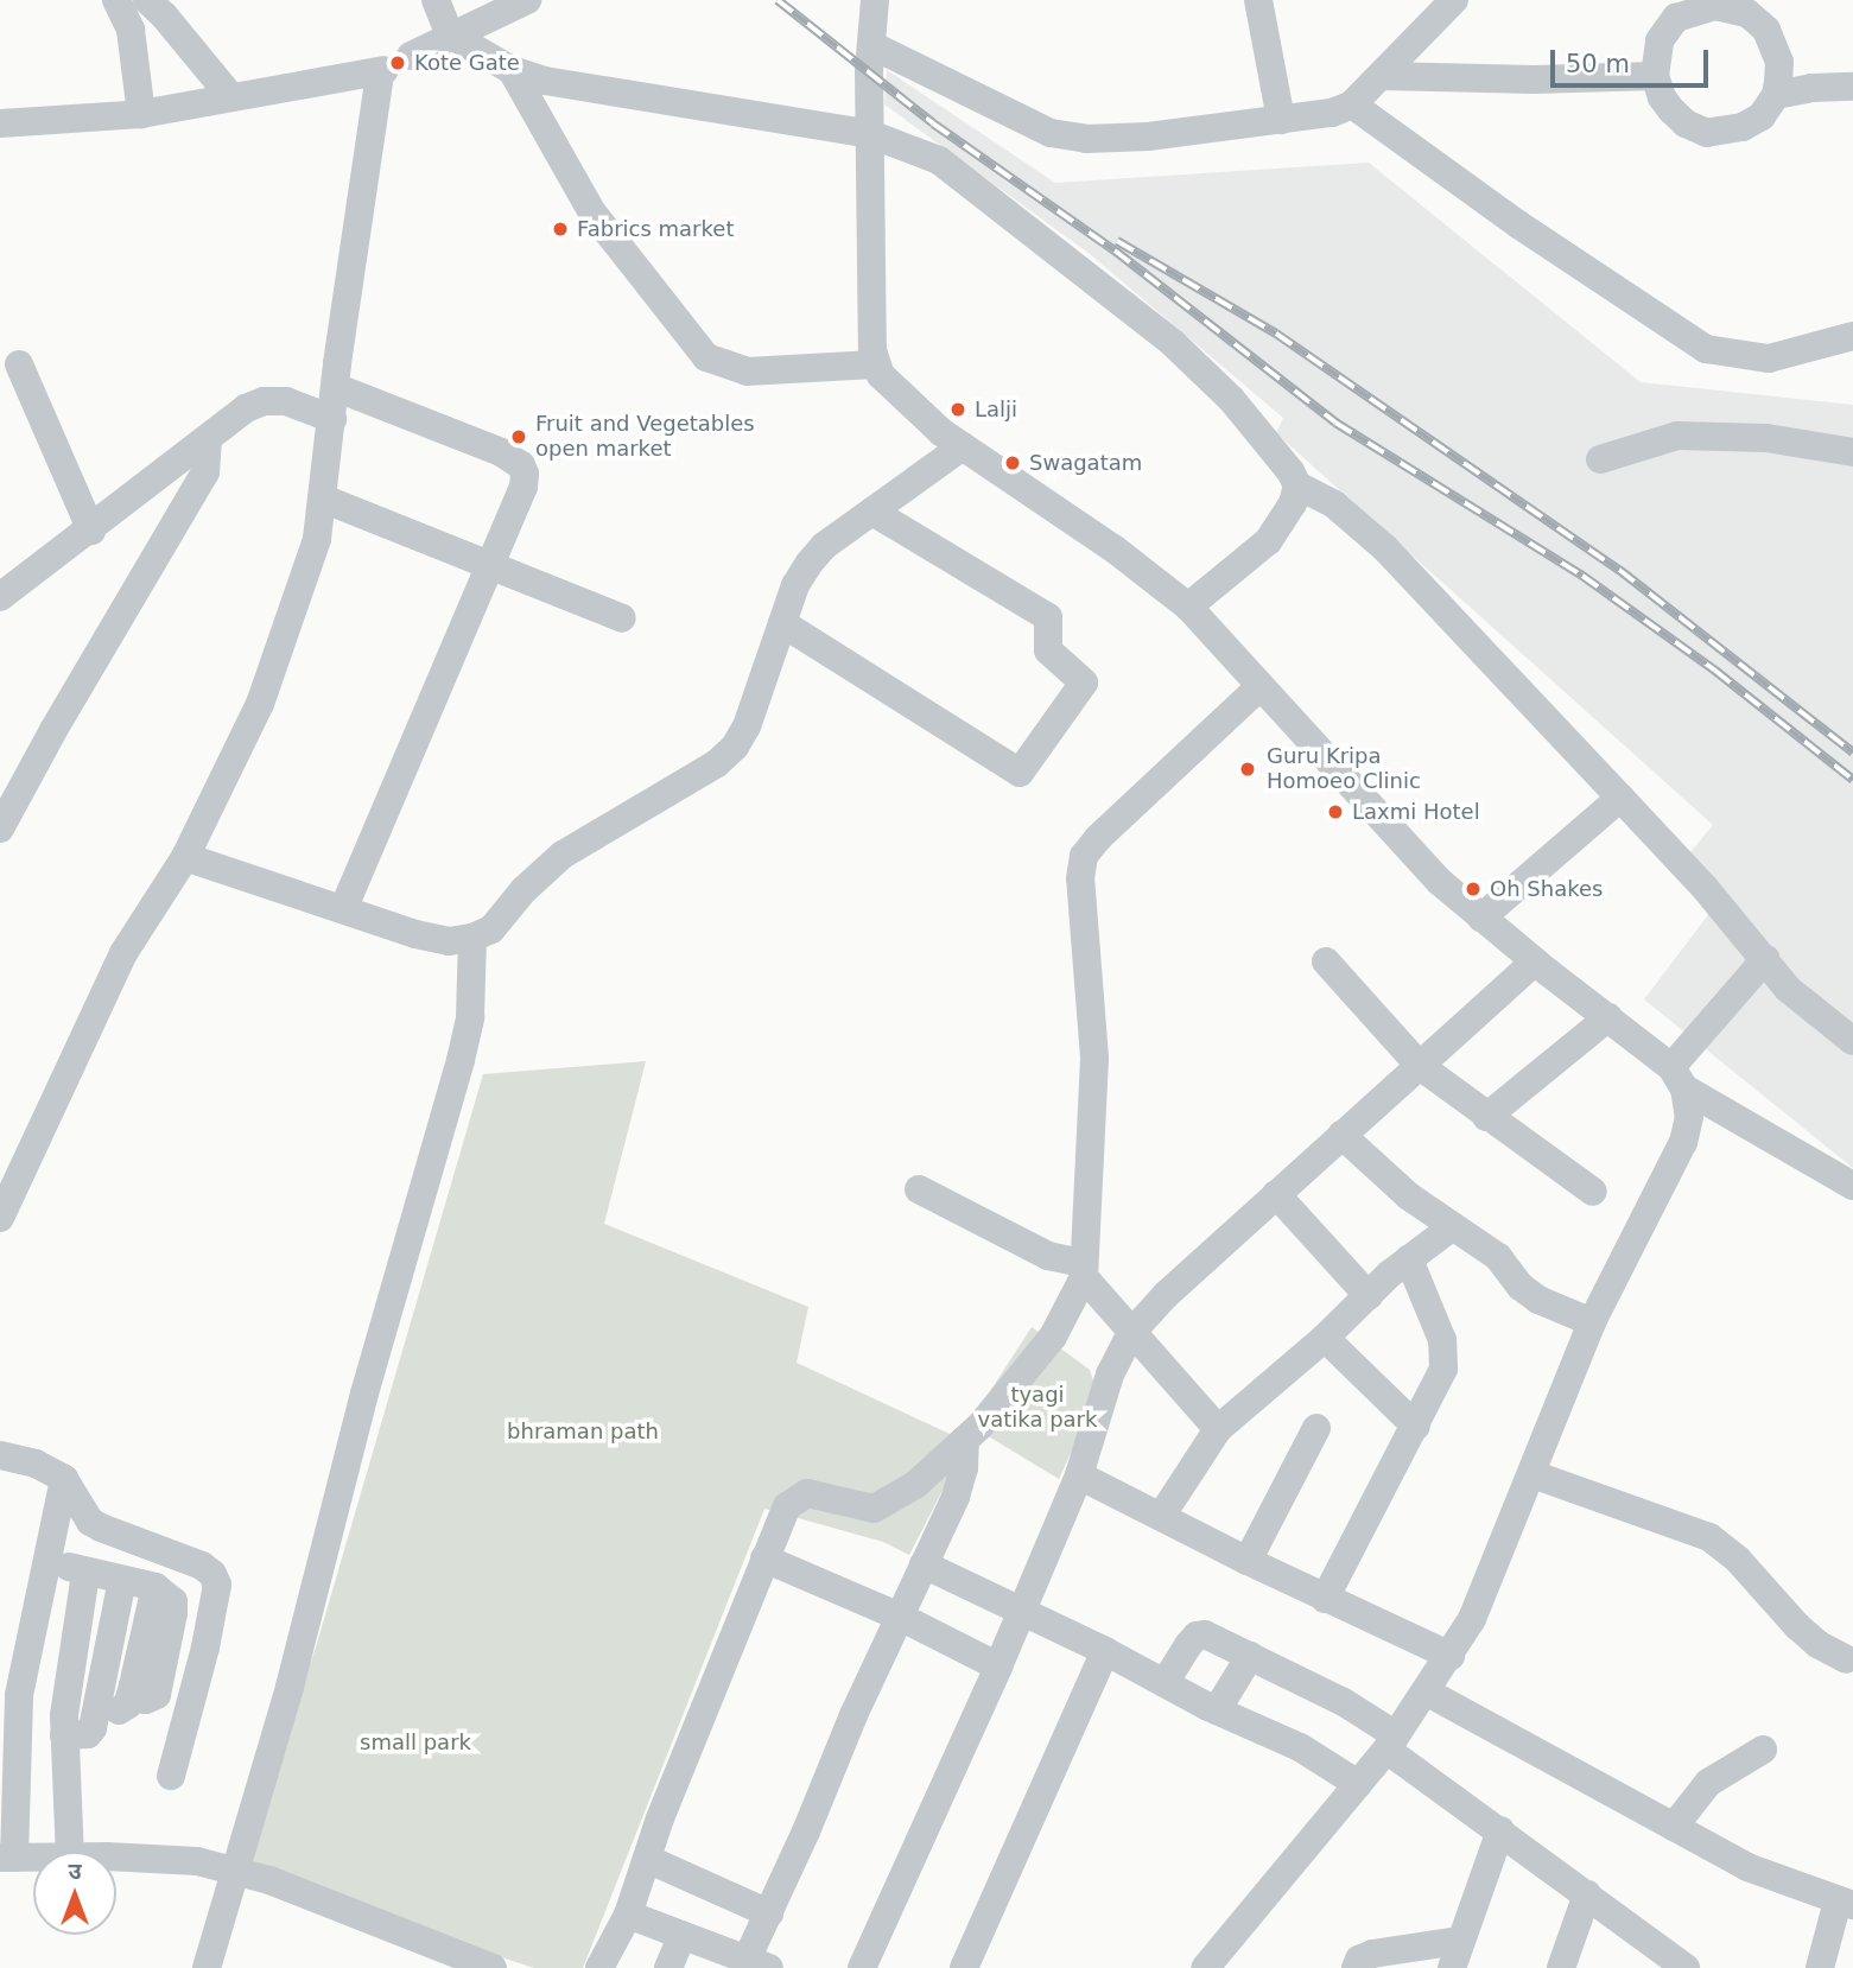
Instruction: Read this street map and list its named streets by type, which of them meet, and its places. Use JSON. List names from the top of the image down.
{
  "parks": ["tyagi vatika park", "bhraman path", "small park"],
  "places": [
    "Kote Gate",
    "Fabrics market",
    "Lalji",
    "Fruit and Vegetables open market",
    "Swagatam",
    "Guru Kripa Homoeo Clinic",
    "Laxmi Hotel",
    "Oh Shakes"
  ],
  "scale_bar": "50 m",
  "north": "top"
}
